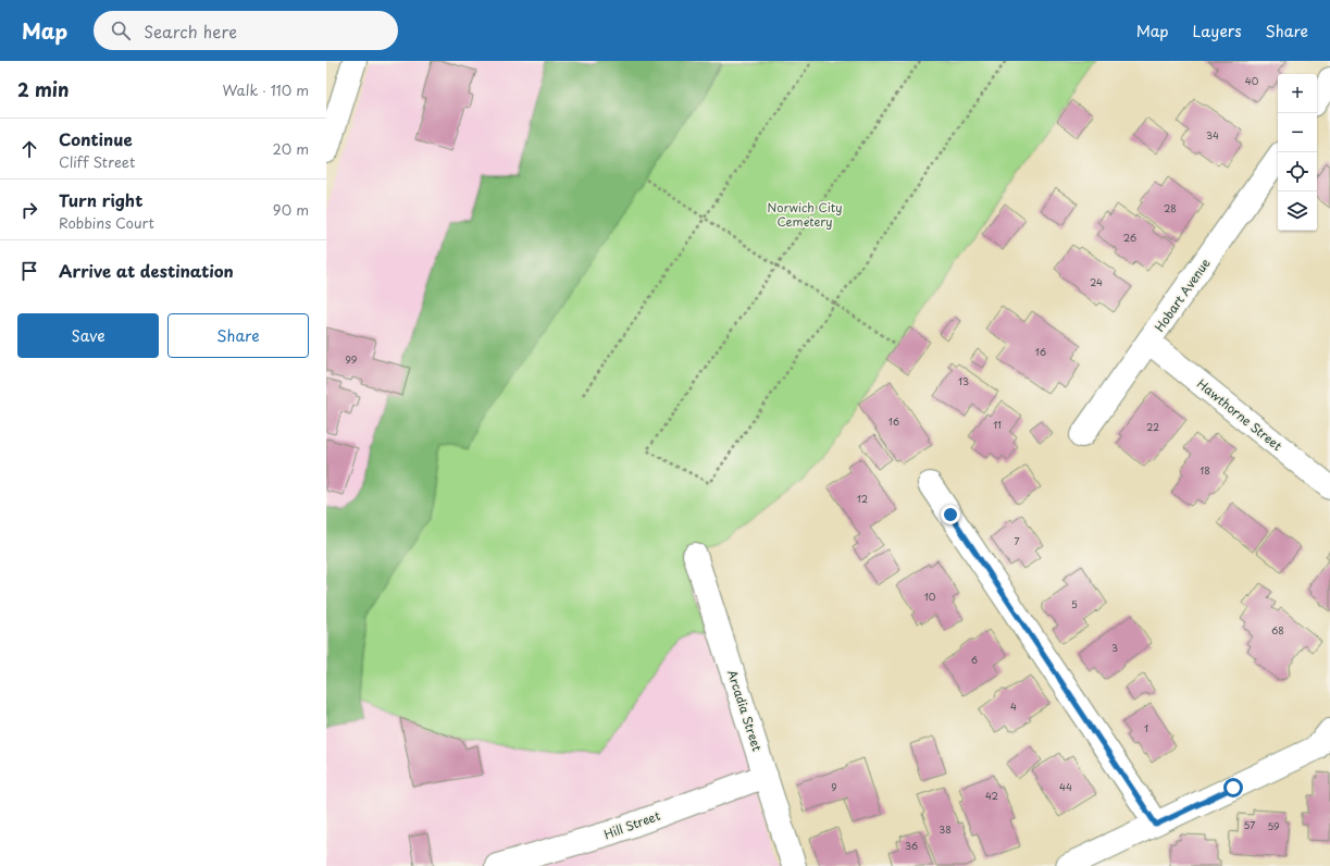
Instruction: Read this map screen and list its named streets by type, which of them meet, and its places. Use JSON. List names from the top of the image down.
{
  "streets": {
    "street": [
      "Hobart Avenue",
      "Hawthorne Street",
      "Arcadia Street",
      "Hill Street"
    ]
  },
  "crossings": [
    ["Hobart Avenue", "Hawthorne Street"],
    ["Arcadia Street", "Hill Street"]
  ],
  "parks": ["Norwich City Cemetery"],
  "house_numbers": [
    "40",
    "34",
    "28",
    "26",
    "24",
    "16",
    "99",
    "13",
    "16",
    "11",
    "22",
    "18",
    "12",
    "7",
    "10",
    "5",
    "68",
    "3",
    "6",
    "4",
    "1",
    "9",
    "44",
    "42",
    "57",
    "59",
    "38",
    "36"
  ],
  "page": {
    "header": "Map",
    "search": "Search here",
    "nav": ["Map", "Layers", "Share"],
    "heading": ["2 min", "Walk · 110 m"],
    "map_buttons": ["+", "−"],
    "list": [
      ["Continue", "Cliff Street", "20 m"],
      ["Turn right", "Robbins Court", "90 m"],
      "Arrive at destination"
    ],
    "buttons": ["Save", "Share"]
  }
}
